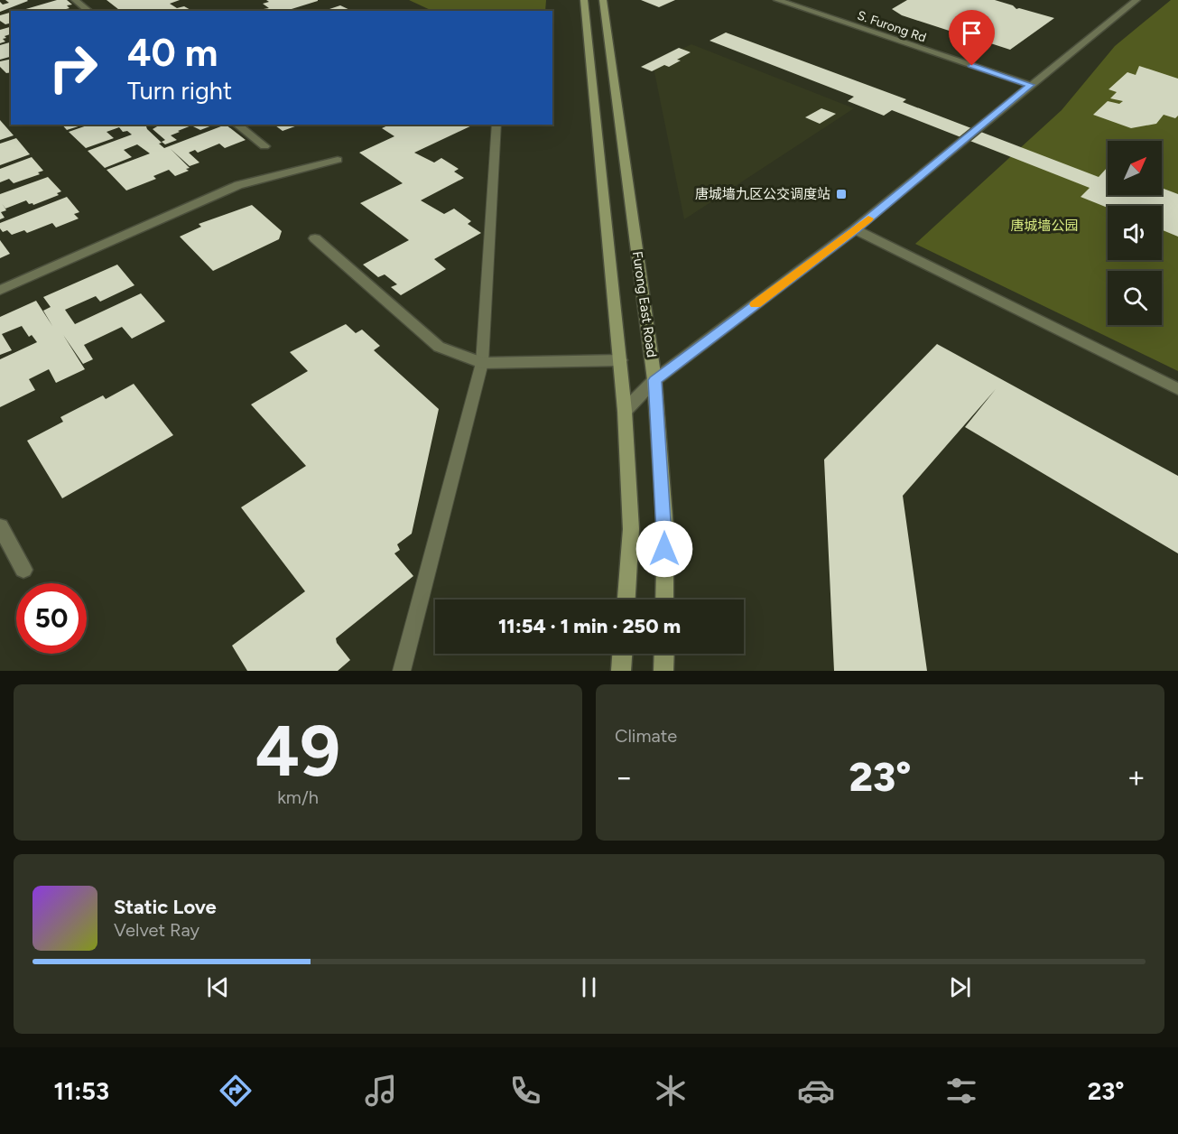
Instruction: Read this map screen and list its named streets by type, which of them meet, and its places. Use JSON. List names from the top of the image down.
{
  "streets": {
    "main road": ["Furong East Road"],
    "street": ["S. Furong Rd"]
  },
  "parks": ["唐城墙公园"],
  "places": {
    "transit": ["唐城墙九区公交调度站"]
  },
  "north": "top right",
  "page": {
    "turn": ["40 m", "Turn right"],
    "limit": "50",
    "trip": "11:54 · 1 min · 250 m",
    "tile": [
      ["49", "km/h"],
      "Climate"
    ],
    "heat": ["−", "23°", "+"],
    "song": ["Static Love", "Velvet Ray"],
    "tabs": ["11:53", "23°"]
  }
}
